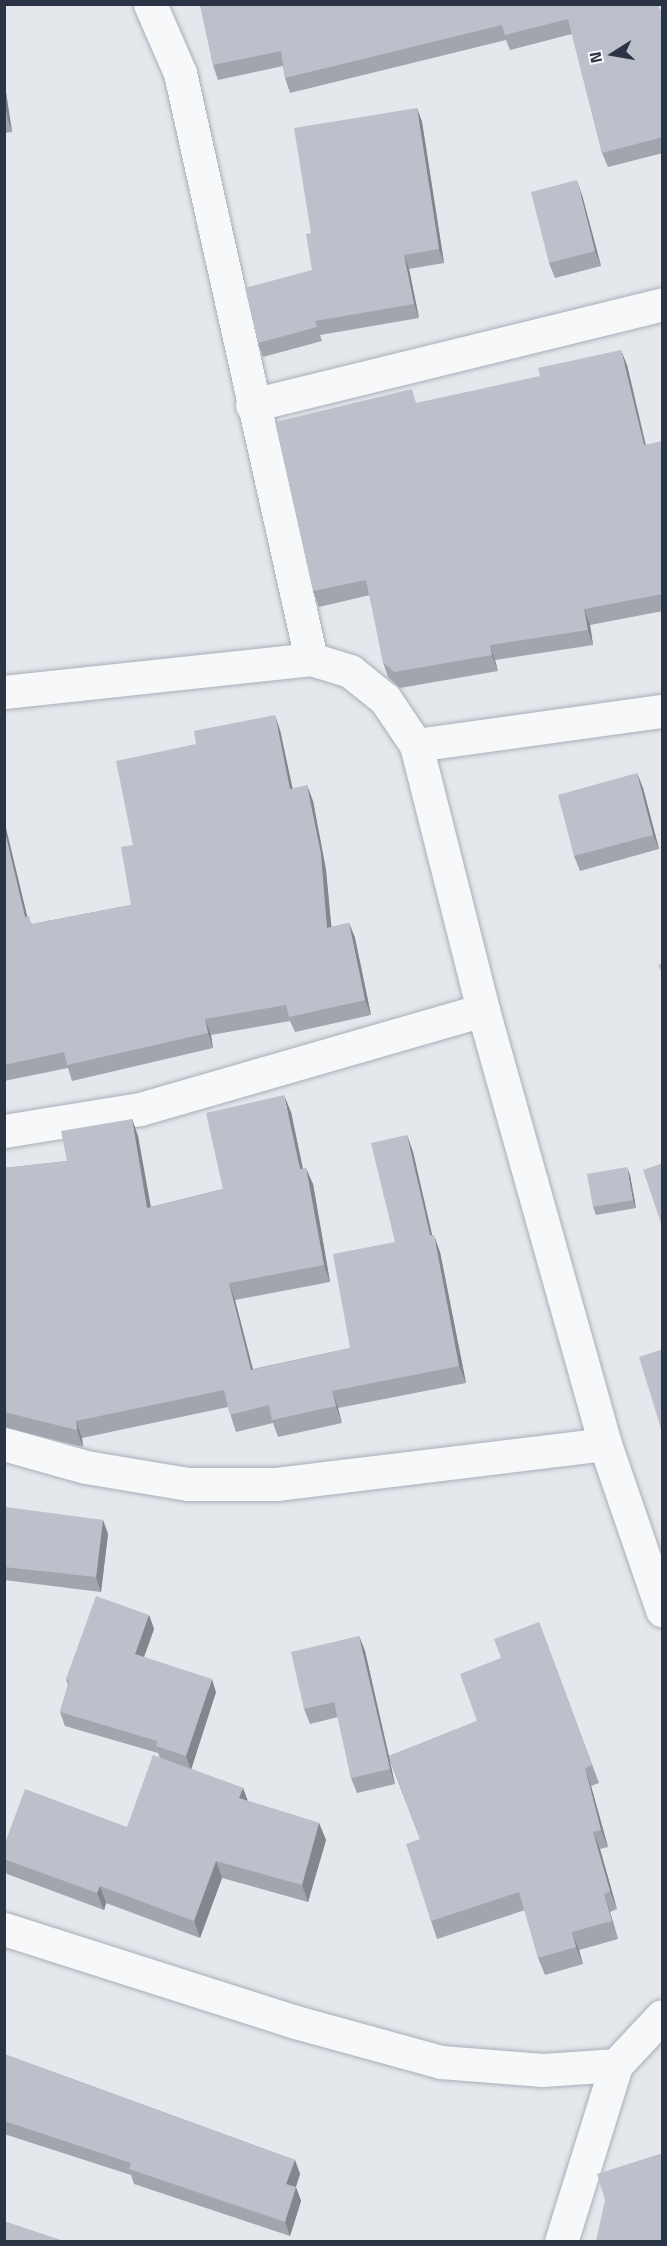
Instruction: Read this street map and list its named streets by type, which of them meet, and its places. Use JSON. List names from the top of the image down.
{
  "north": "left"
}
